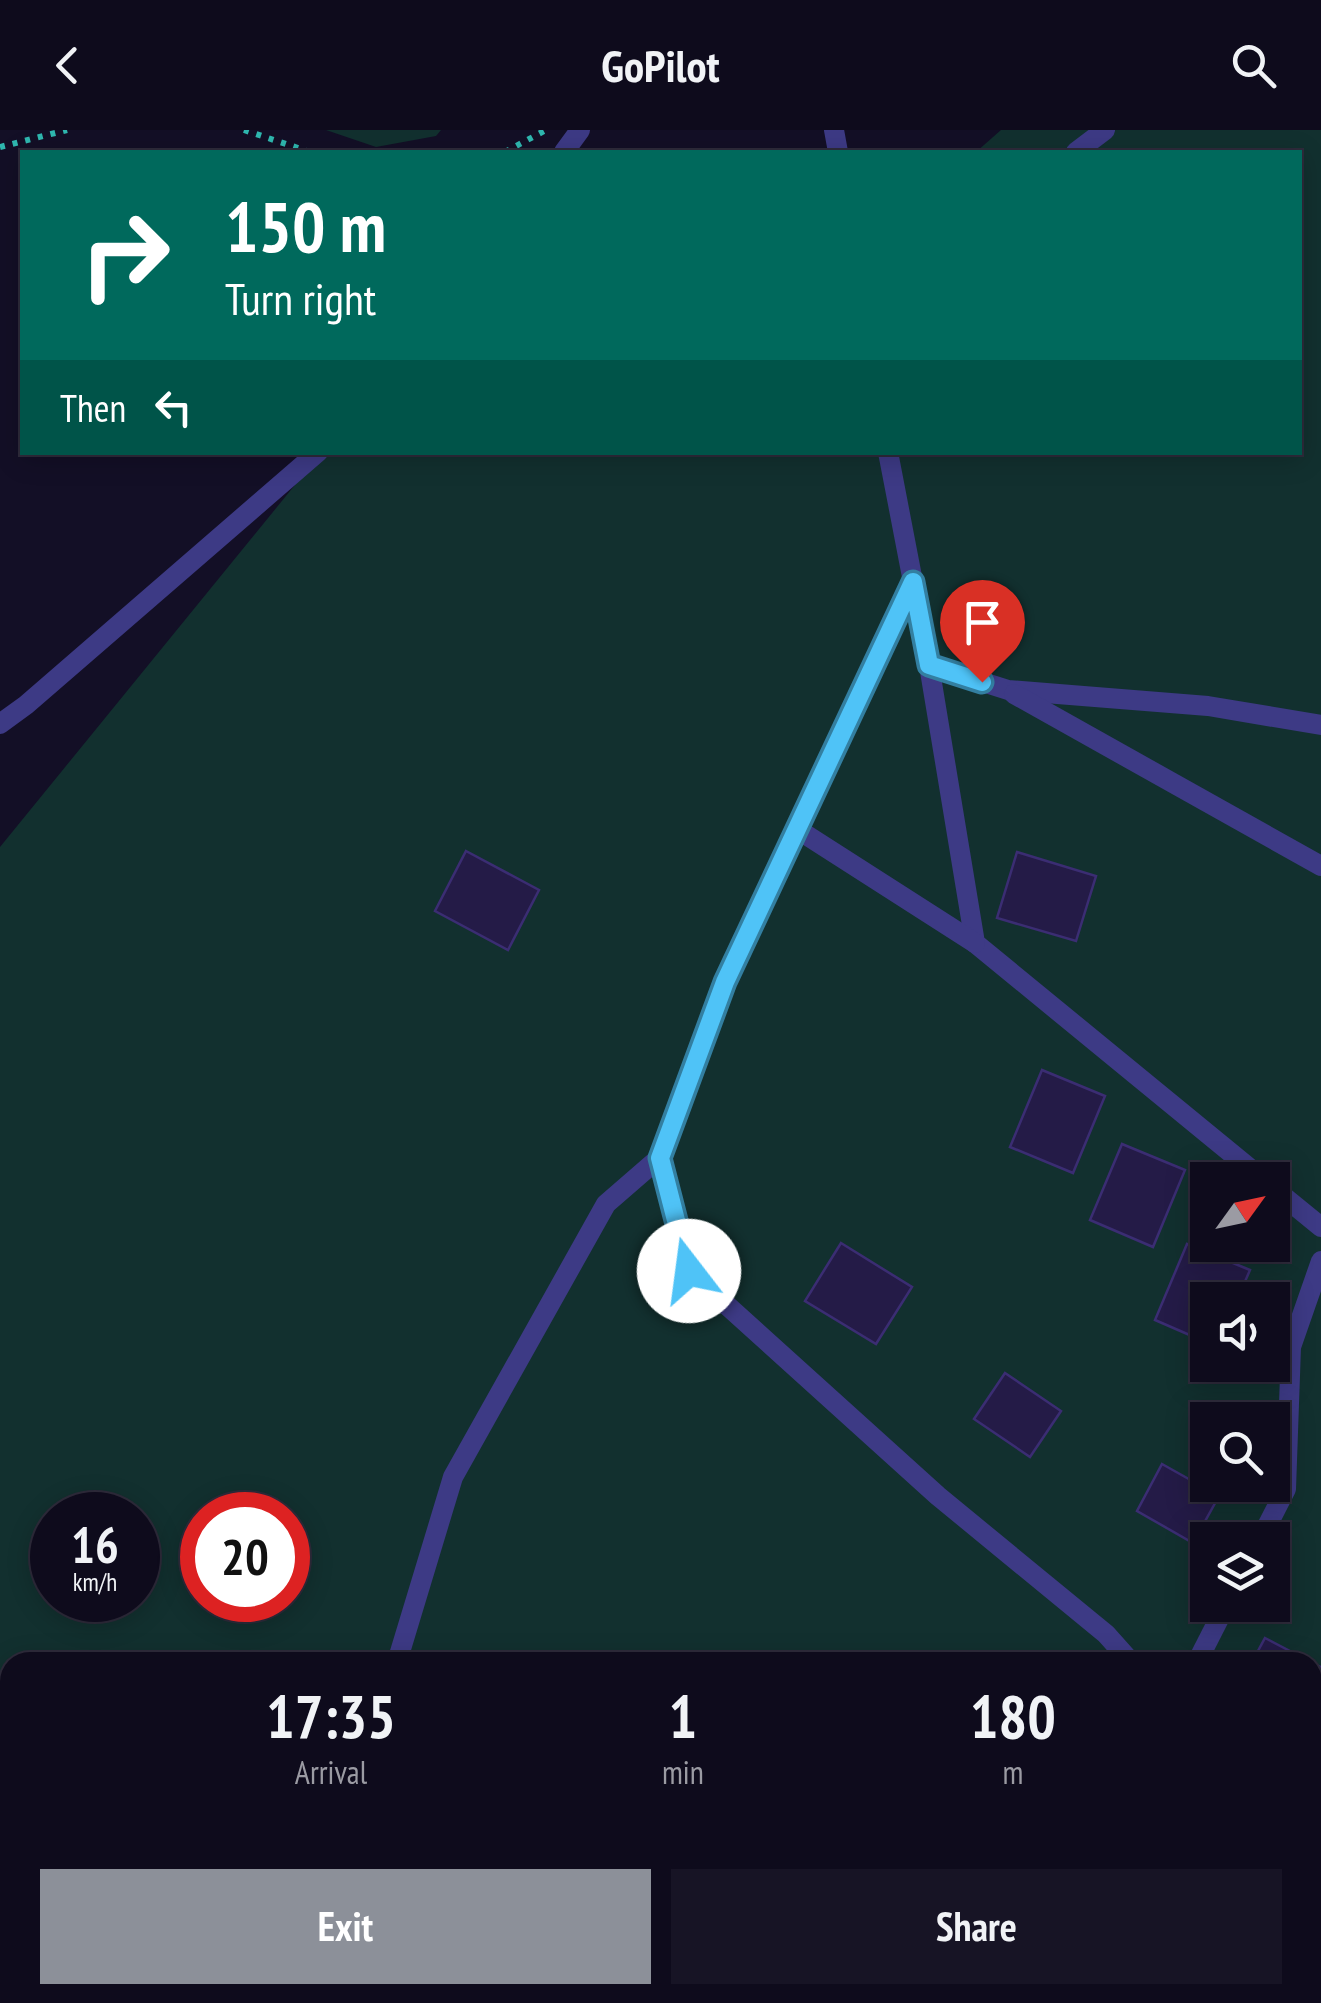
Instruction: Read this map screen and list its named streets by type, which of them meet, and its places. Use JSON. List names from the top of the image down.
{
  "north": "top right",
  "page": {
    "header": "GoPilot",
    "turn": ["150 m", "Turn right"],
    "then": "Then",
    "speed": "16 km/h",
    "limit": "20",
    "eta": [
      "17:35",
      "Arrival",
      "1",
      "min",
      "180",
      "m"
    ],
    "buttons": ["Exit", "Share"]
  }
}
